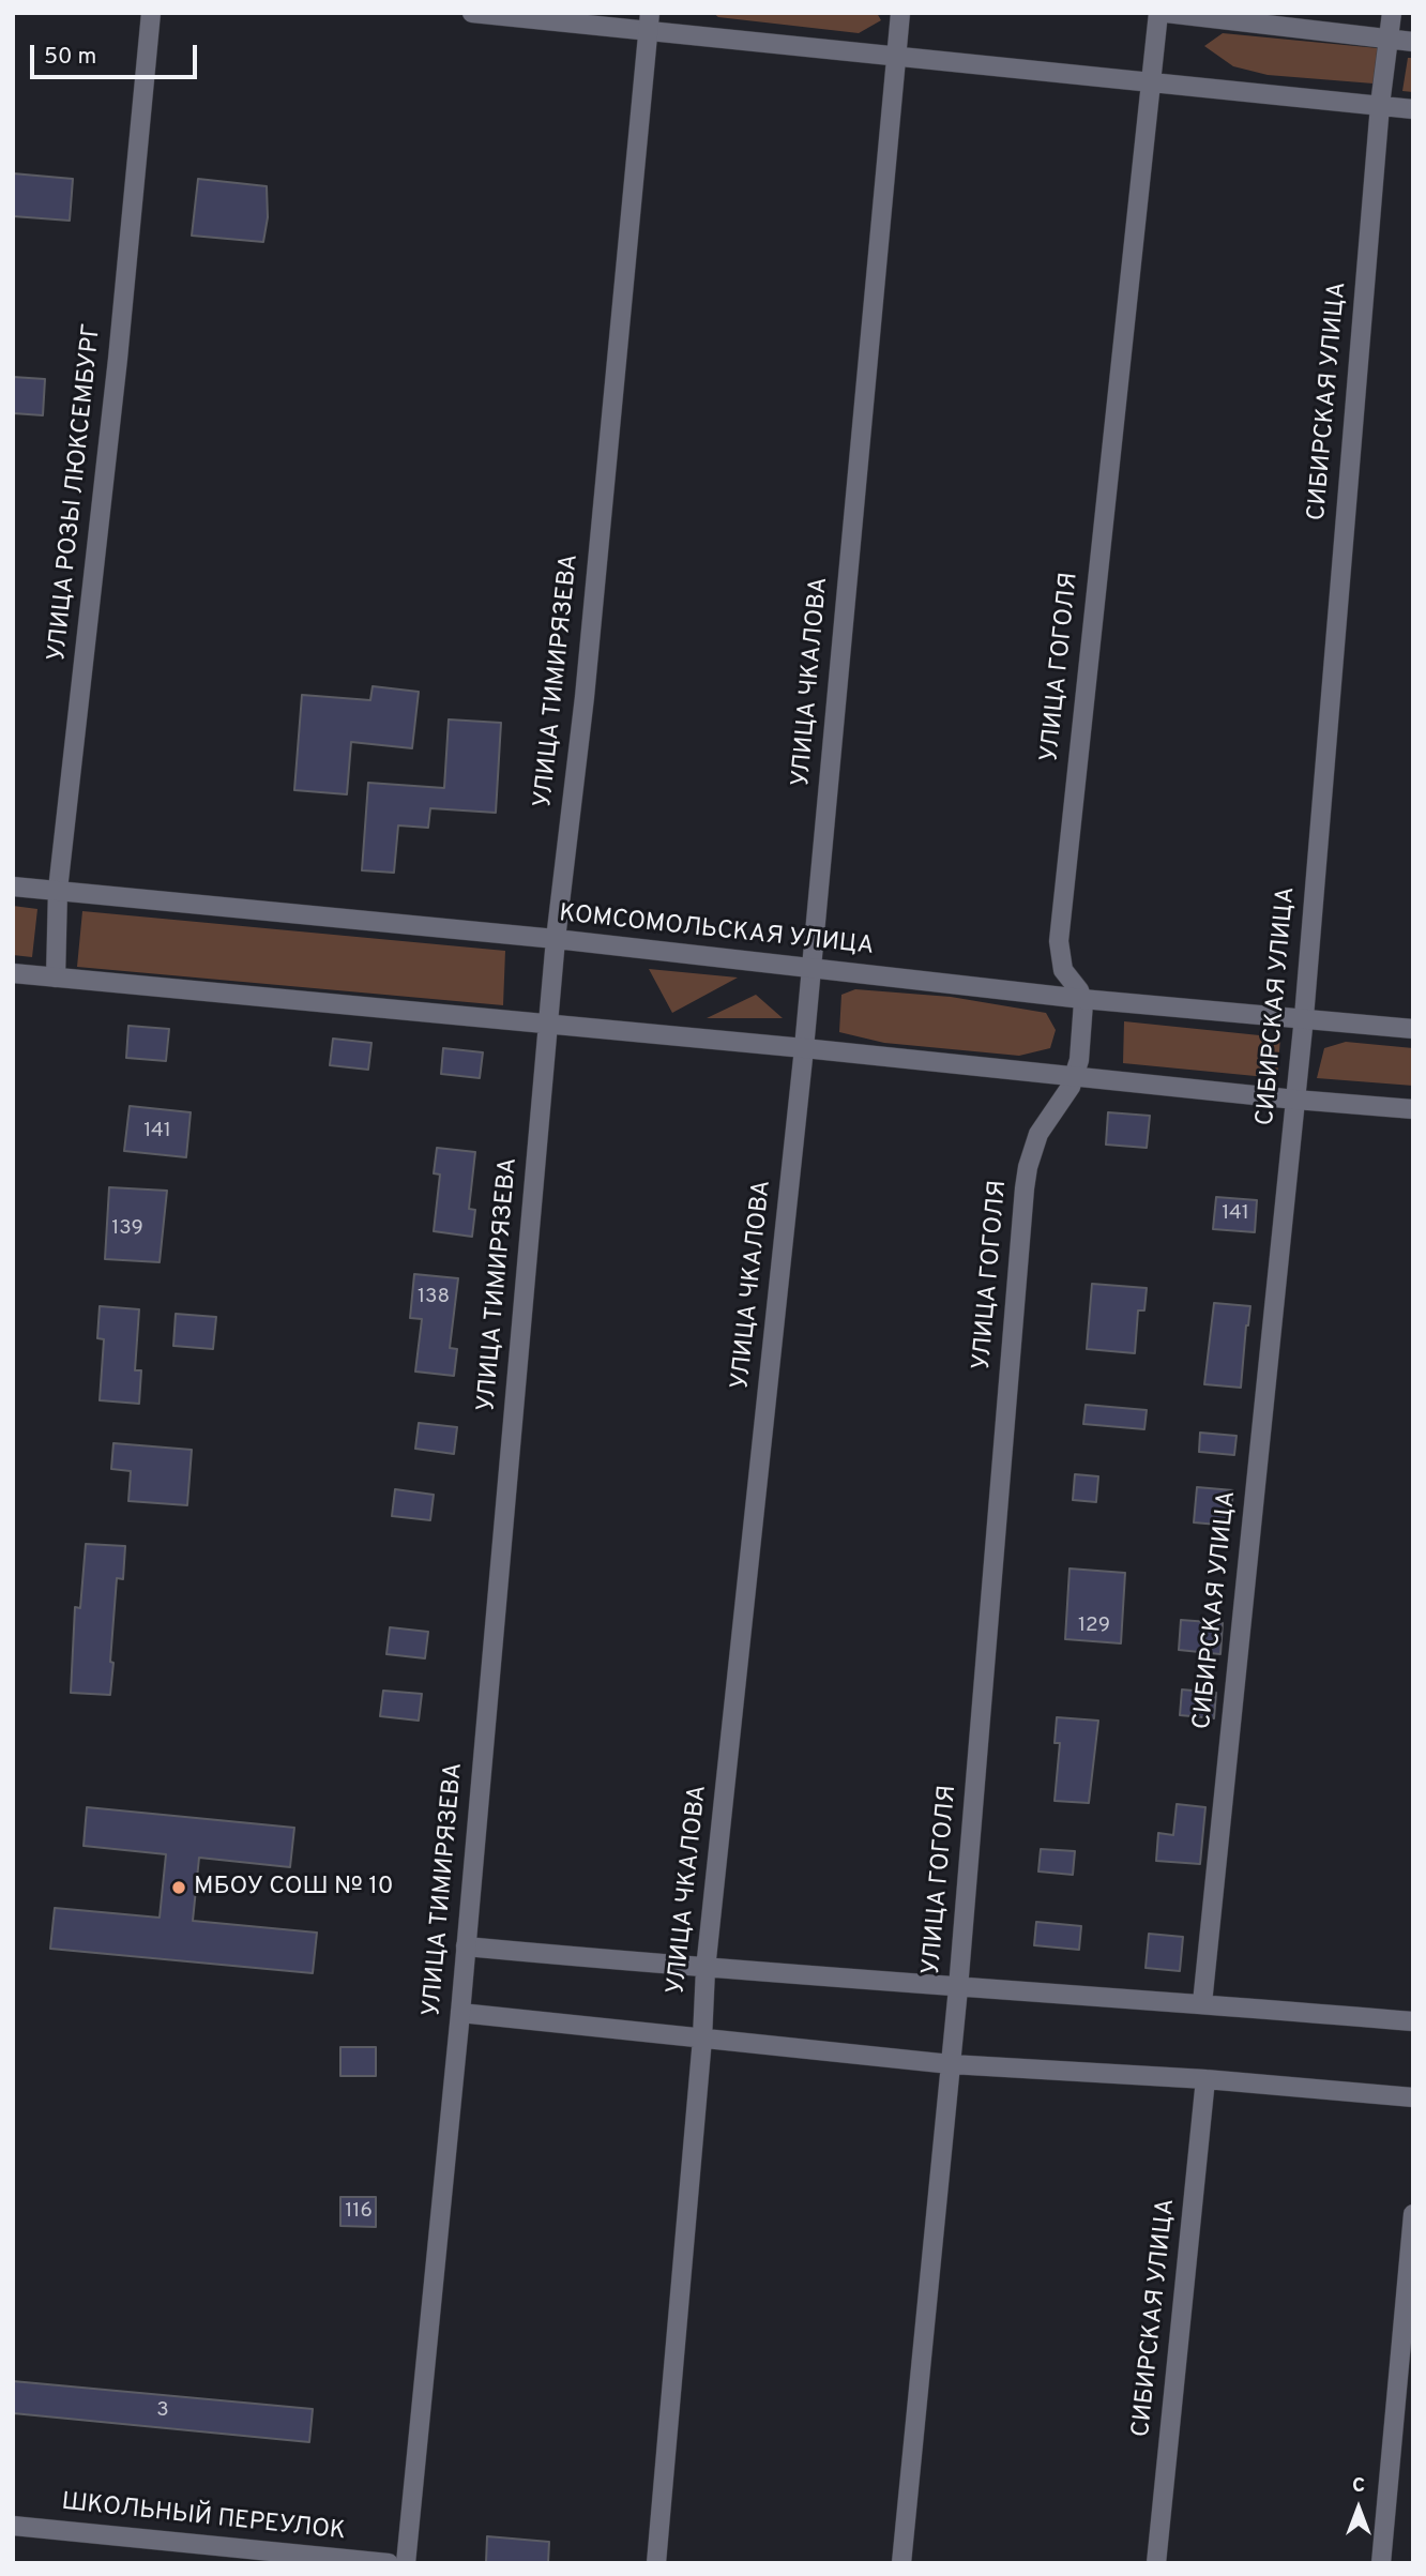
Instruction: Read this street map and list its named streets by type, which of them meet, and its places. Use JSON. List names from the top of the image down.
{
  "streets": {
    "street": [
      "СИБИРСКАЯ УЛИЦА",
      "УЛИЦА РОЗЫ ЛЮКСЕМБУРГ",
      "УЛИЦА ГОГОЛЯ",
      "УЛИЦА ТИМИРЯЗЕВА",
      "УЛИЦА ЧКАЛОВА",
      "КОМСОМОЛЬСКАЯ УЛИЦА",
      "ШКОЛЬНЫЙ ПЕРЕУЛОК"
    ]
  },
  "crossings": [
    ["СИБИРСКАЯ УЛИЦА", "КОМСОМОЛЬСКАЯ УЛИЦА"],
    ["УЛИЦА РОЗЫ ЛЮКСЕМБУРГ", "КОМСОМОЛЬСКАЯ УЛИЦА"],
    ["УЛИЦА ГОГОЛЯ", "КОМСОМОЛЬСКАЯ УЛИЦА"],
    ["УЛИЦА ТИМИРЯЗЕВА", "КОМСОМОЛЬСКАЯ УЛИЦА"],
    ["УЛИЦА ЧКАЛОВА", "КОМСОМОЛЬСКАЯ УЛИЦА"]
  ],
  "places": ["МБОУ СОШ № 10"],
  "house_numbers": [
    "141",
    "141",
    "139",
    "138",
    "129",
    "116",
    "3"
  ],
  "scale_bar": "50 m",
  "north": "top"
}
